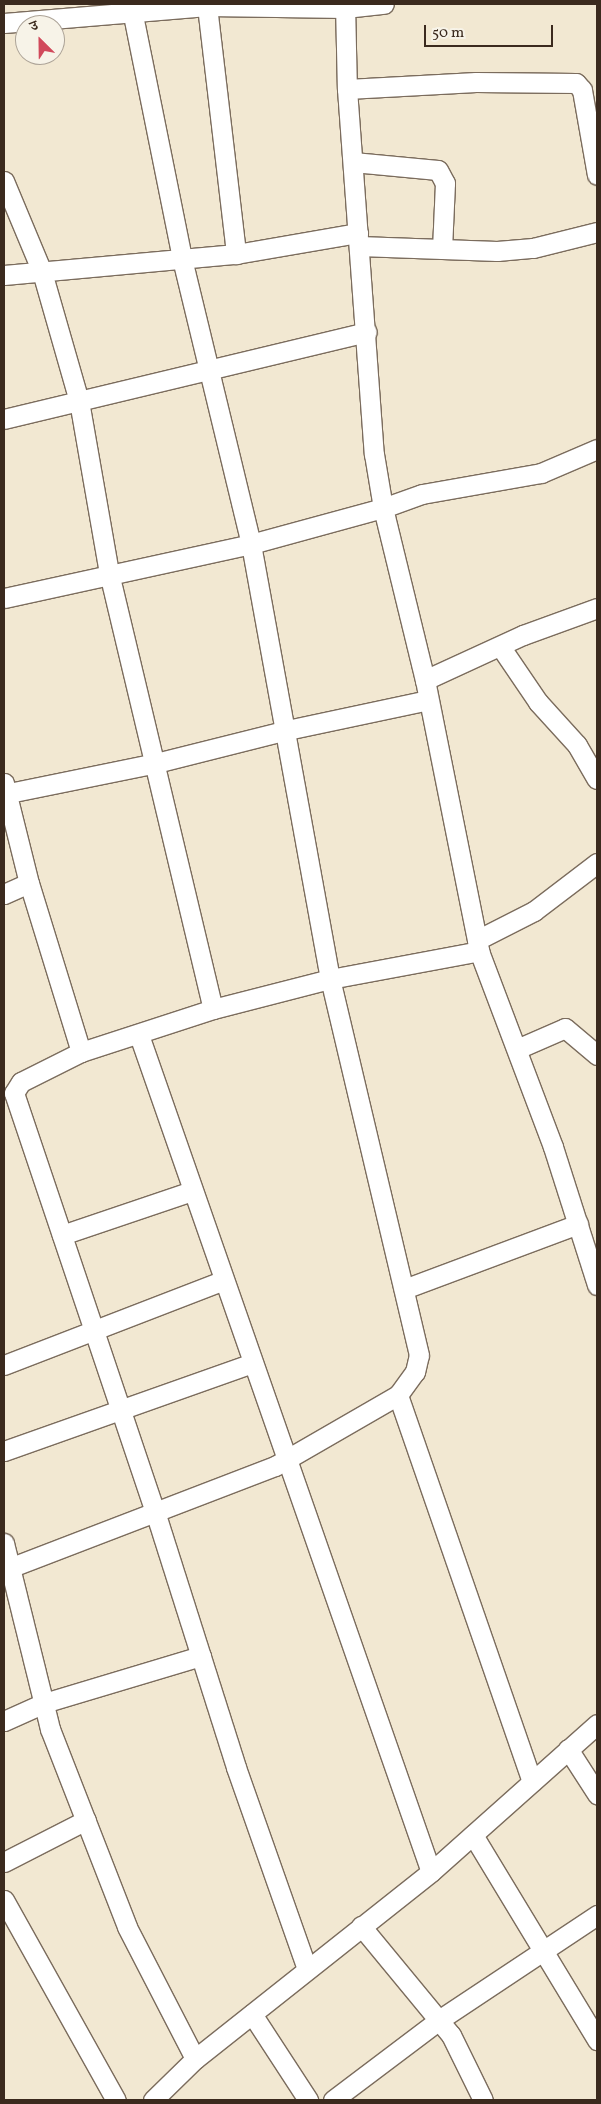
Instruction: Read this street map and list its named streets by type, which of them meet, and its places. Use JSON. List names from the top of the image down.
{
  "scale_bar": "50 m",
  "north": "top left"
}
